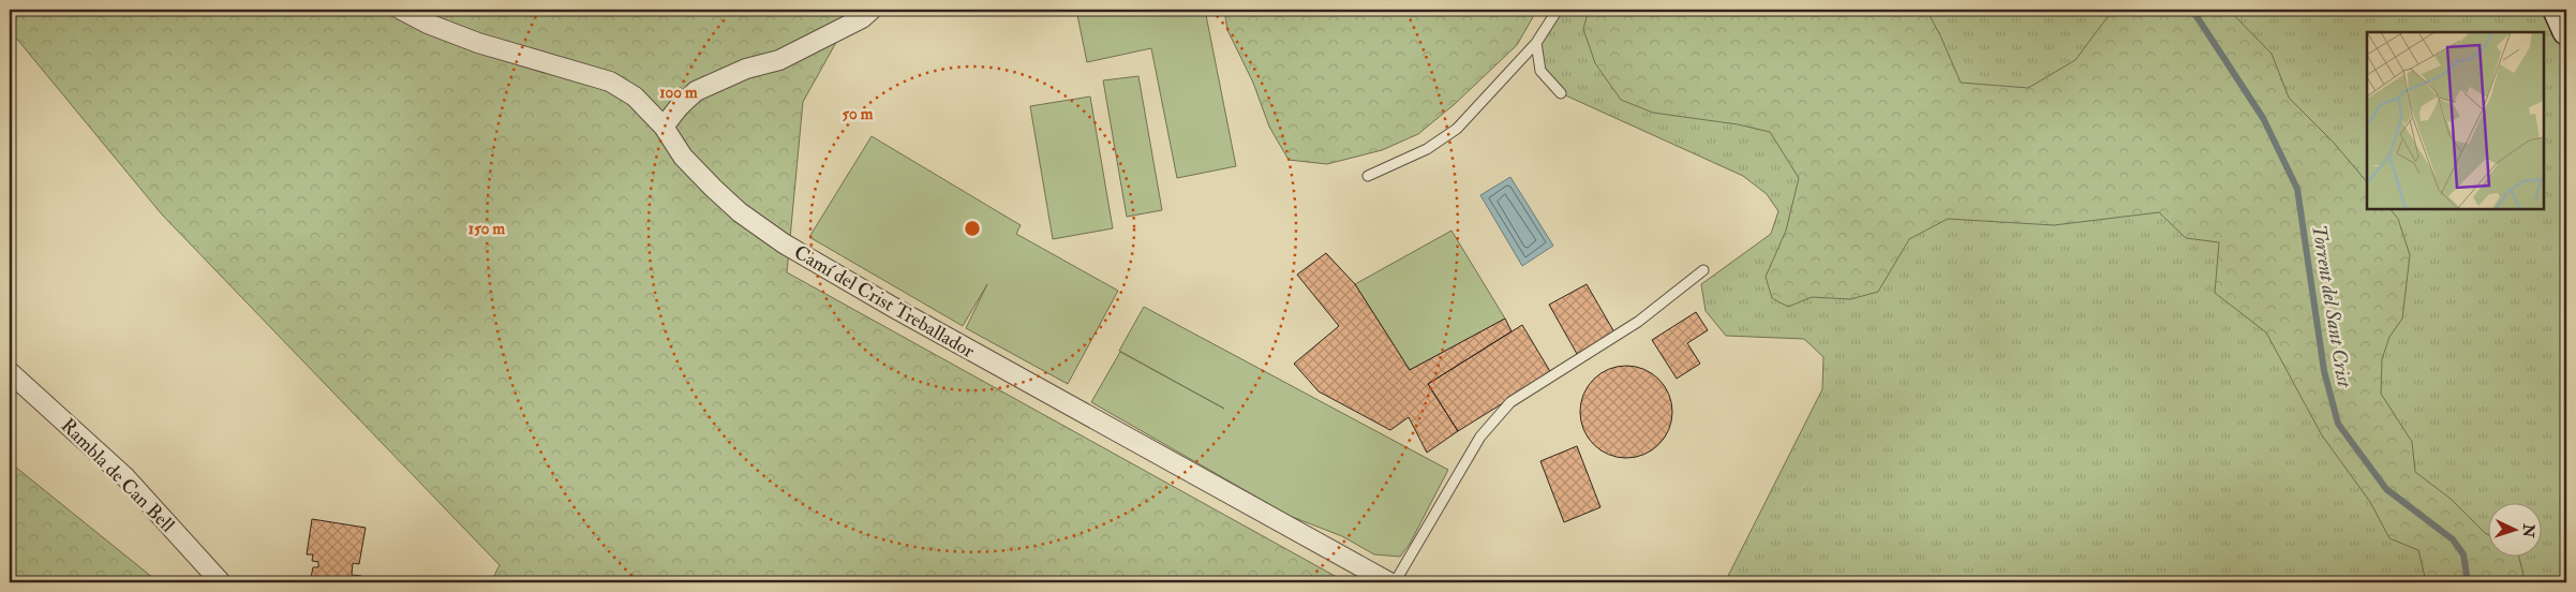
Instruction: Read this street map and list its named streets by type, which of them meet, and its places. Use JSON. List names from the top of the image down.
{
  "streets": {
    "street": ["Camí del Crist Treballador", "Rambla de Can Bell"]
  },
  "water": ["Torrent del Sant Crist"],
  "north": "right",
  "rings": ["100 m", "50 m", "150 m"]
}
